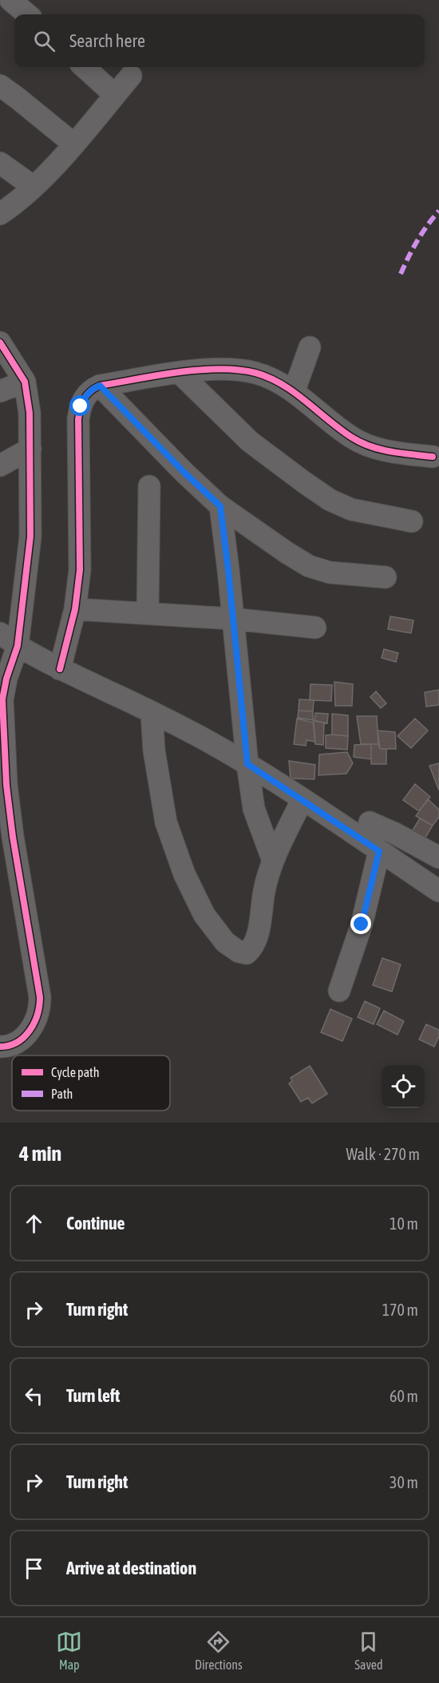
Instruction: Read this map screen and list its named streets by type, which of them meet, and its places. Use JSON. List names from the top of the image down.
{
  "legend": ["Cycle path", "Path"],
  "page": {
    "search": "Search here",
    "heading": ["4 min", "Walk · 270 m"],
    "list": [
      ["Continue", "10 m"],
      ["Turn right", "170 m"],
      ["Turn left", "60 m"],
      ["Turn right", "30 m"],
      "Arrive at destination"
    ],
    "nav": ["Map", "Directions", "Saved"]
  }
}
